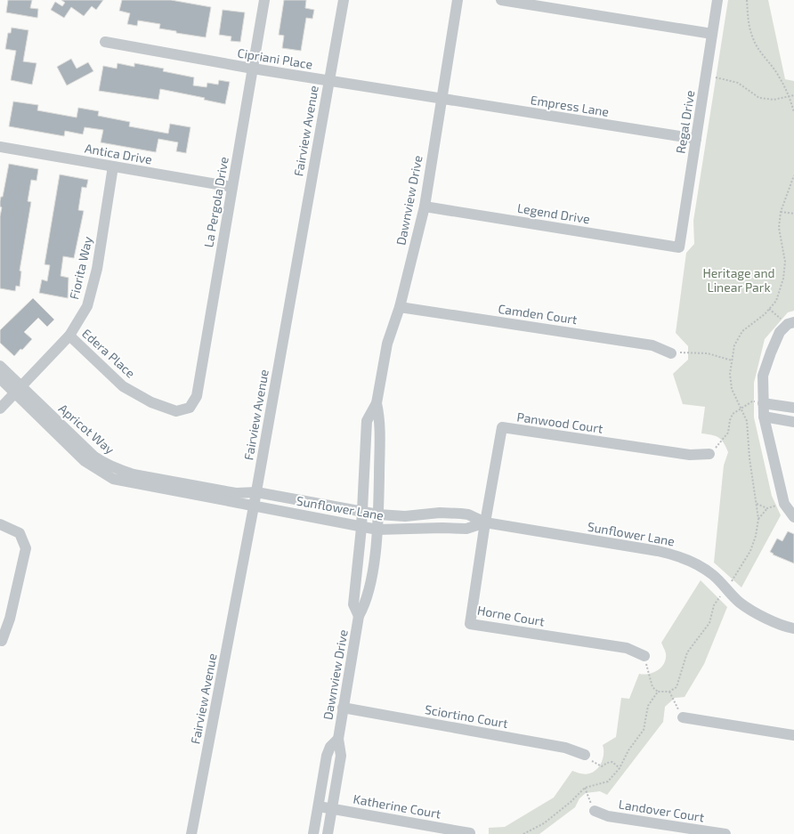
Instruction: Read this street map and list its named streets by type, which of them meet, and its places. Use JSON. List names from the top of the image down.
{
  "streets": {
    "street": [
      "Cipriani Place",
      "Empress Lane",
      "Regal Drive",
      "Fairview Avenue",
      "Antica Drive",
      "Dawnview Drive",
      "La Pergola Drive",
      "Legend Drive",
      "Fiorita Way",
      "Camden Court",
      "Edera Place",
      "Panwood Court",
      "Apricot Way",
      "Sunflower Lane",
      "Horne Court",
      "Sciortino Court",
      "Katherine Court",
      "Landover Court"
    ]
  },
  "crossings": [
    ["Cipriani Place", "Empress Lane"],
    ["Cipriani Place", "Fairview Avenue"],
    ["Cipriani Place", "Dawnview Drive"],
    ["Cipriani Place", "La Pergola Drive"],
    ["Empress Lane", "Regal Drive"],
    ["Empress Lane", "Dawnview Drive"],
    ["Regal Drive", "Legend Drive"],
    ["Fairview Avenue", "Apricot Way"],
    ["Fairview Avenue", "Sunflower Lane"],
    ["Antica Drive", "La Pergola Drive"],
    ["Antica Drive", "Fiorita Way"],
    ["Dawnview Drive", "Legend Drive"],
    ["Dawnview Drive", "Camden Court"],
    ["Dawnview Drive", "Sunflower Lane"],
    ["Dawnview Drive", "Sciortino Court"],
    ["Dawnview Drive", "Katherine Court"],
    ["La Pergola Drive", "Edera Place"],
    ["Fiorita Way", "Edera Place"],
    ["Fiorita Way", "Apricot Way"],
    ["Panwood Court", "Sunflower Lane"],
    ["Panwood Court", "Horne Court"],
    ["Apricot Way", "Sunflower Lane"],
    ["Sunflower Lane", "Horne Court"]
  ],
  "parks": ["Heritage and Linear Park"]
}
